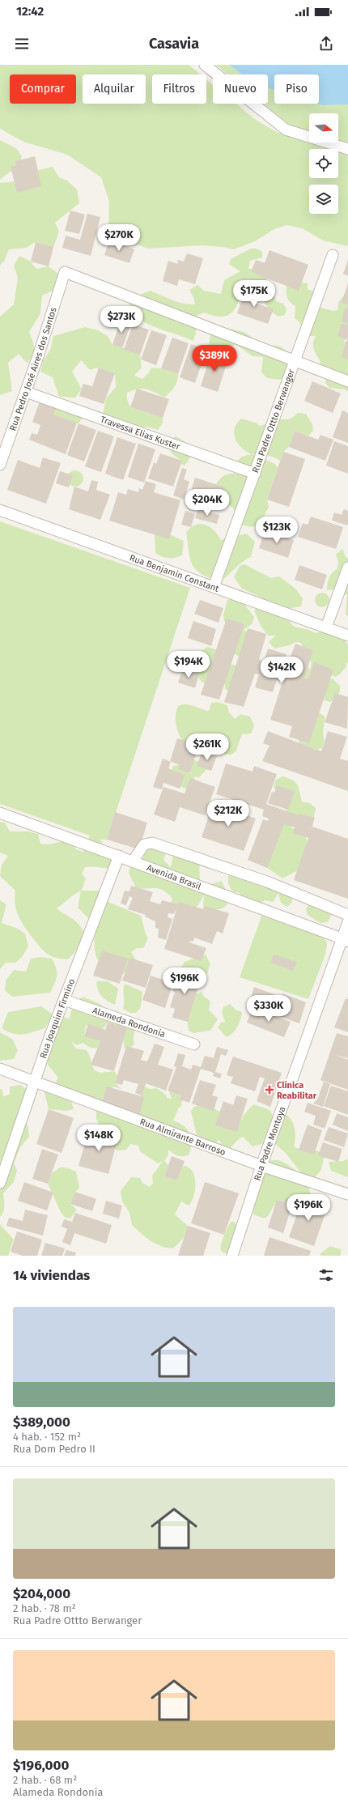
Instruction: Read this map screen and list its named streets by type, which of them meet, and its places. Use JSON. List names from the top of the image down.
{
  "streets": {
    "street": [
      "Rua Pedro José Aires dos Santos",
      "Rua Padre Ottto Berwanger",
      "Travessa Elias Kuster",
      "Rua Benjamin Constant",
      "Avenida Brasil",
      "Rua Joaquim Firmino",
      "Alameda Rondonia",
      "Rua Almirante Barroso",
      "Rua Padre Montoya"
    ]
  },
  "crossings": [
    ["Rua Pedro José Aires dos Santos", "Rua Padre Ottto Berwanger"],
    ["Rua Pedro José Aires dos Santos", "Travessa Elias Kuster"],
    ["Rua Padre Ottto Berwanger", "Travessa Elias Kuster"],
    ["Rua Padre Ottto Berwanger", "Rua Benjamin Constant"],
    ["Avenida Brasil", "Rua Joaquim Firmino"],
    ["Avenida Brasil", "Rua Padre Montoya"],
    ["Rua Joaquim Firmino", "Alameda Rondonia"],
    ["Rua Joaquim Firmino", "Rua Almirante Barroso"],
    ["Rua Almirante Barroso", "Rua Padre Montoya"]
  ],
  "places": {
    "health": ["Clínica Reabilitar"]
  },
  "north": "right",
  "page": {
    "status": "12:42",
    "header": "Casavia",
    "chip": [
      "Comprar",
      "Alquilar",
      "Filtros",
      "Nuevo",
      "Piso"
    ],
    "price": [
      "$270K",
      "$175K",
      "$273K",
      "$389K",
      "$204K",
      "$123K",
      "$194K",
      "$142K",
      "$261K",
      "$212K",
      "$196K",
      "$330K",
      "$148K",
      "$196K"
    ],
    "heading": "14 viviendas",
    "list": [
      {
        "name": "$389,000",
        "note": "4 hab. · 152 m² · Rua Dom Pedro II"
      },
      {
        "name": "$204,000",
        "note": "2 hab. · 78 m² · Rua Padre Ottto Berwanger"
      },
      {
        "name": "$196,000",
        "note": "2 hab. · 68 m² · Alameda Rondonia"
      }
    ]
  }
}
